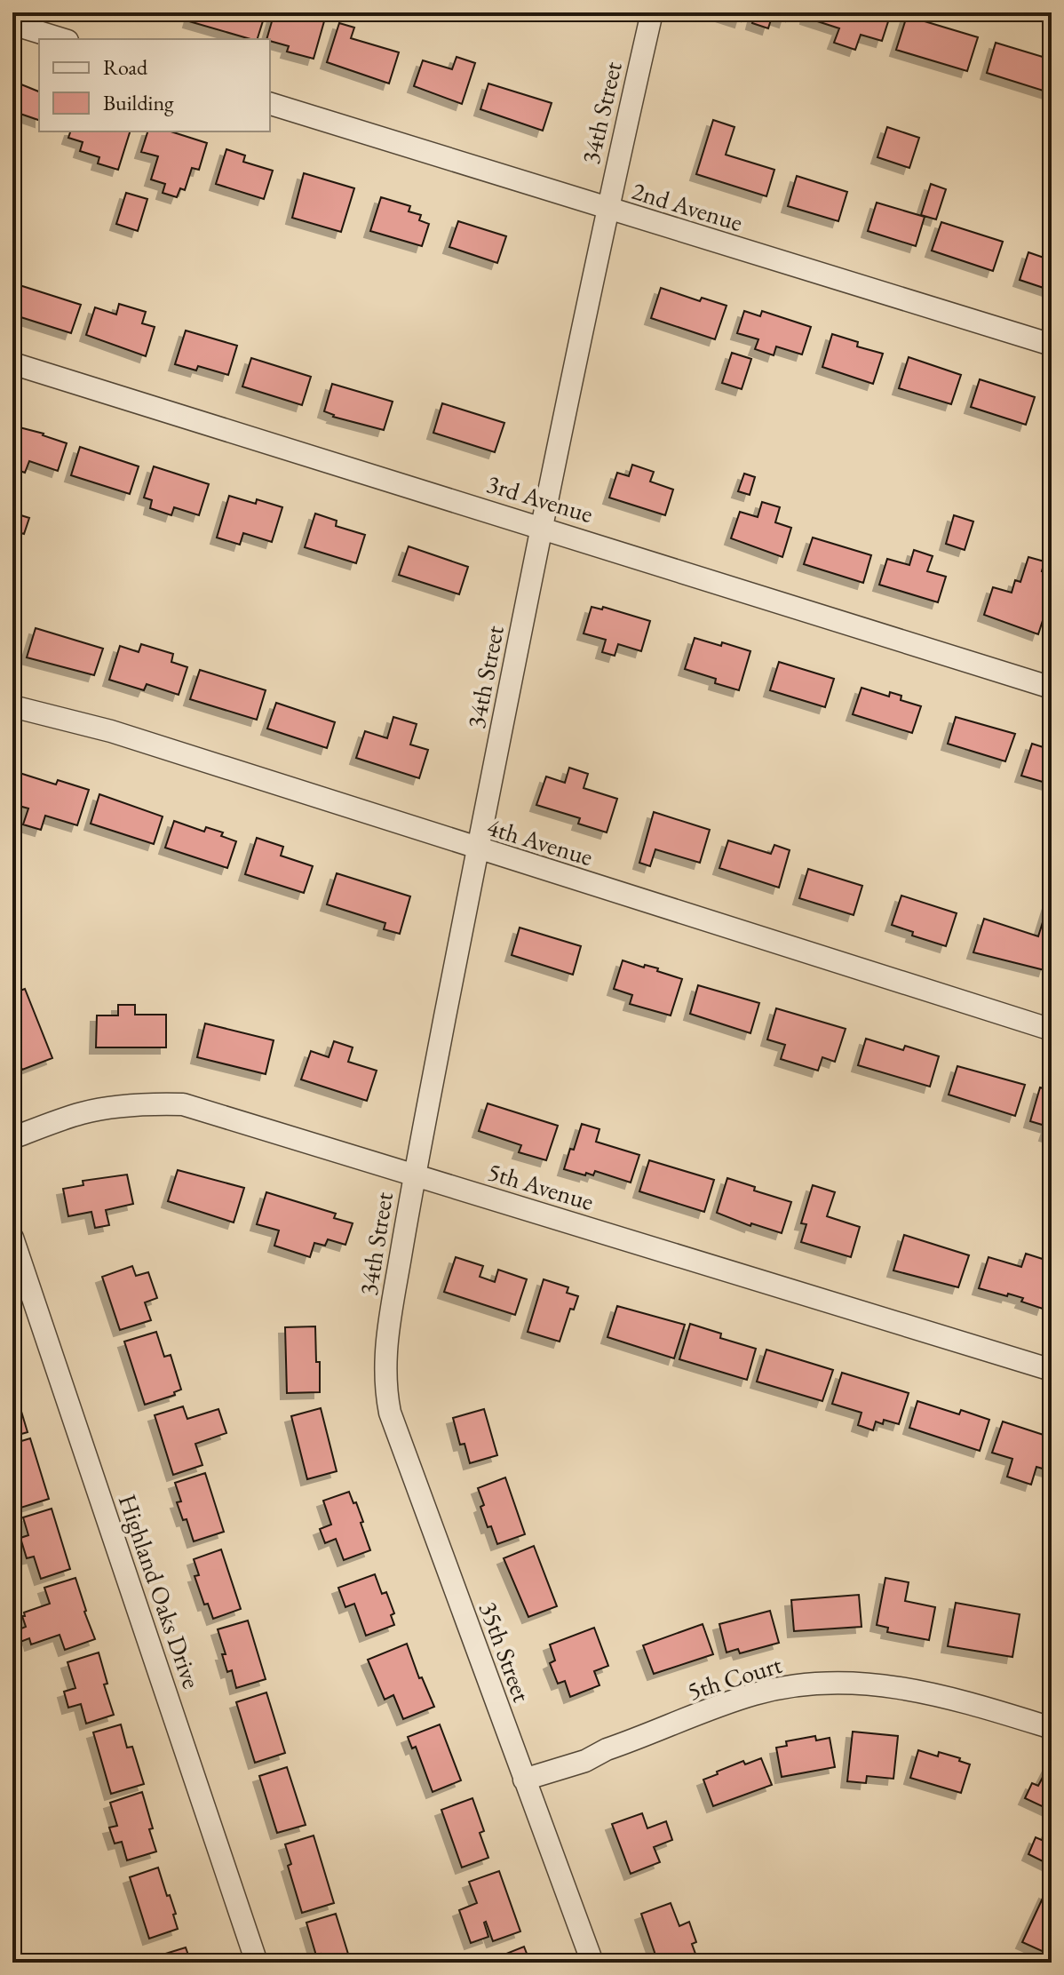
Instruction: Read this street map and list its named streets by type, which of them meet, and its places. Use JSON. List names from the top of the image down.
{
  "streets": {
    "street": [
      "34th Street",
      "2nd Avenue",
      "3rd Avenue",
      "4th Avenue",
      "5th Avenue",
      "Highland Oaks Drive",
      "35th Street",
      "5th Court"
    ]
  },
  "crossings": [
    ["34th Street", "2nd Avenue"],
    ["34th Street", "3rd Avenue"],
    ["34th Street", "4th Avenue"],
    ["34th Street", "5th Avenue"],
    ["34th Street", "35th Street"],
    ["35th Street", "5th Court"]
  ],
  "legend": ["Road", "Building"]
}
